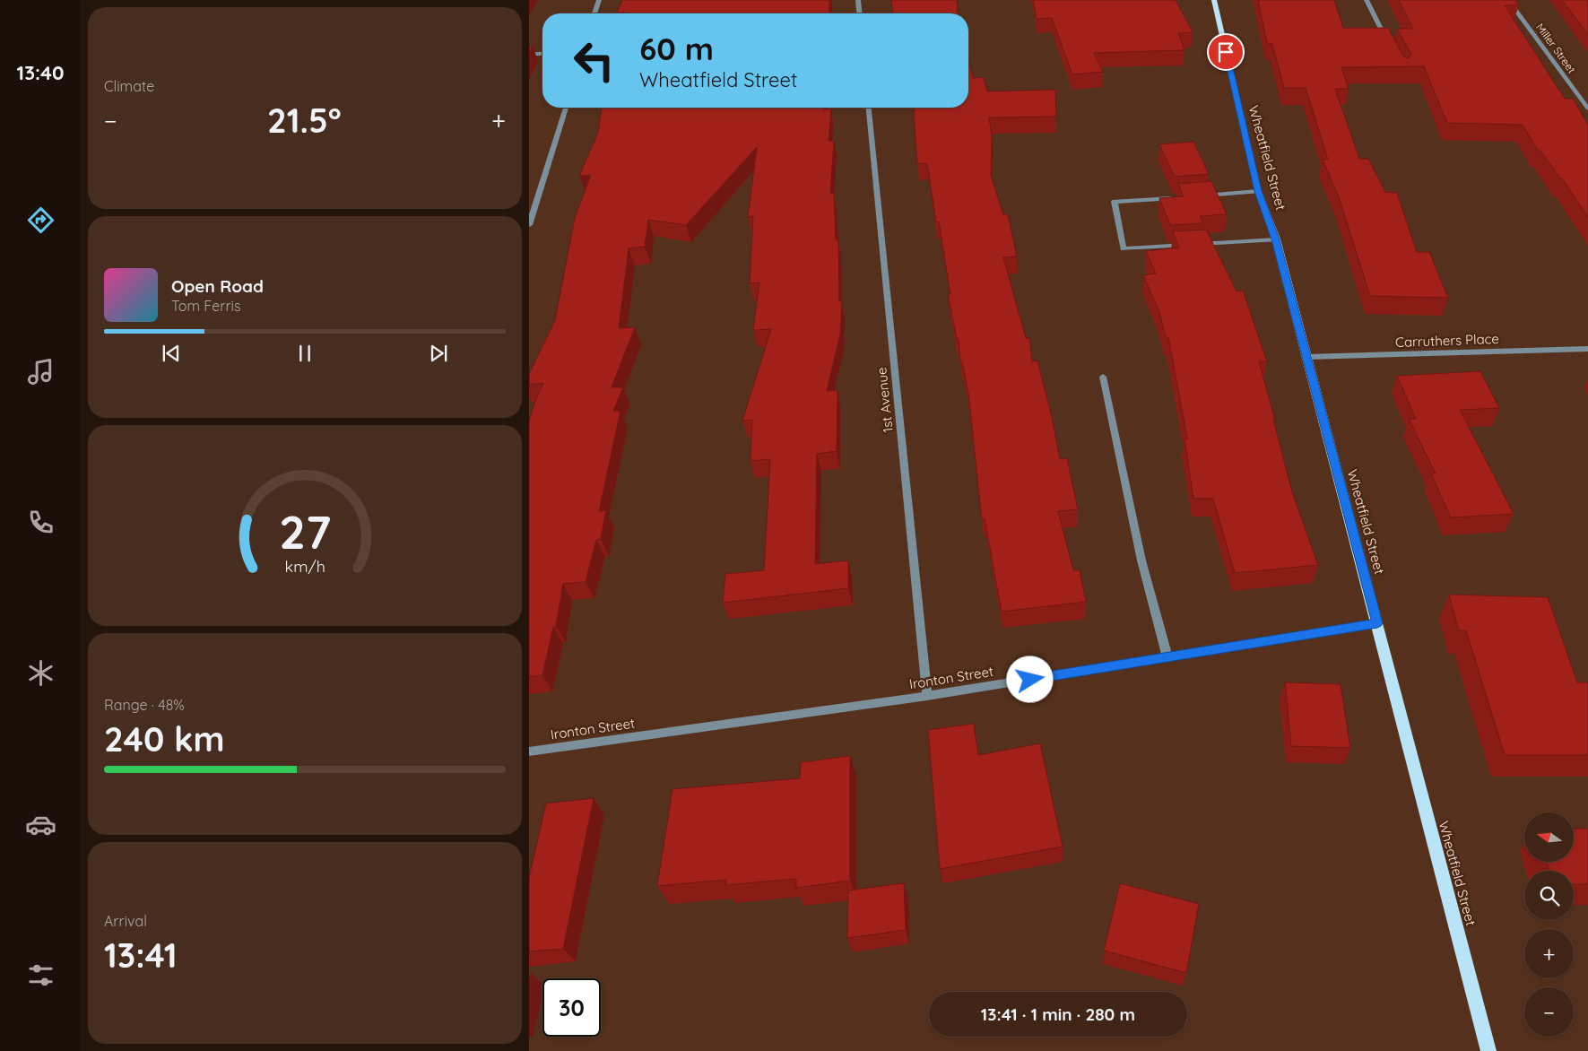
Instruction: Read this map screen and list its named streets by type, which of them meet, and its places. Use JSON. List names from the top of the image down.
{
  "streets": {
    "main road": ["Wheatfield Street"],
    "street": [
      "Miller Street",
      "Carruthers Place",
      "1st Avenue",
      "Ironton Street"
    ]
  },
  "crossings": [
    ["Wheatfield Street", "Carruthers Place"],
    ["Wheatfield Street", "Ironton Street"],
    ["1st Avenue", "Ironton Street"]
  ],
  "north": "left",
  "page": {
    "tabs": "13:40",
    "tile": [
      "Climate",
      ["Range · 48%", "240 km"],
      ["Arrival", "13:41"]
    ],
    "turn": ["60 m", "Wheatfield Street"],
    "heat": ["−", "21.5°", "+"],
    "song": ["Open Road", "Tom Ferris"],
    "map_buttons": ["+", "−"],
    "limit": "30",
    "trip": "13:41 · 1 min · 280 m",
    "gauge": ["27", "km/h"]
  }
}
